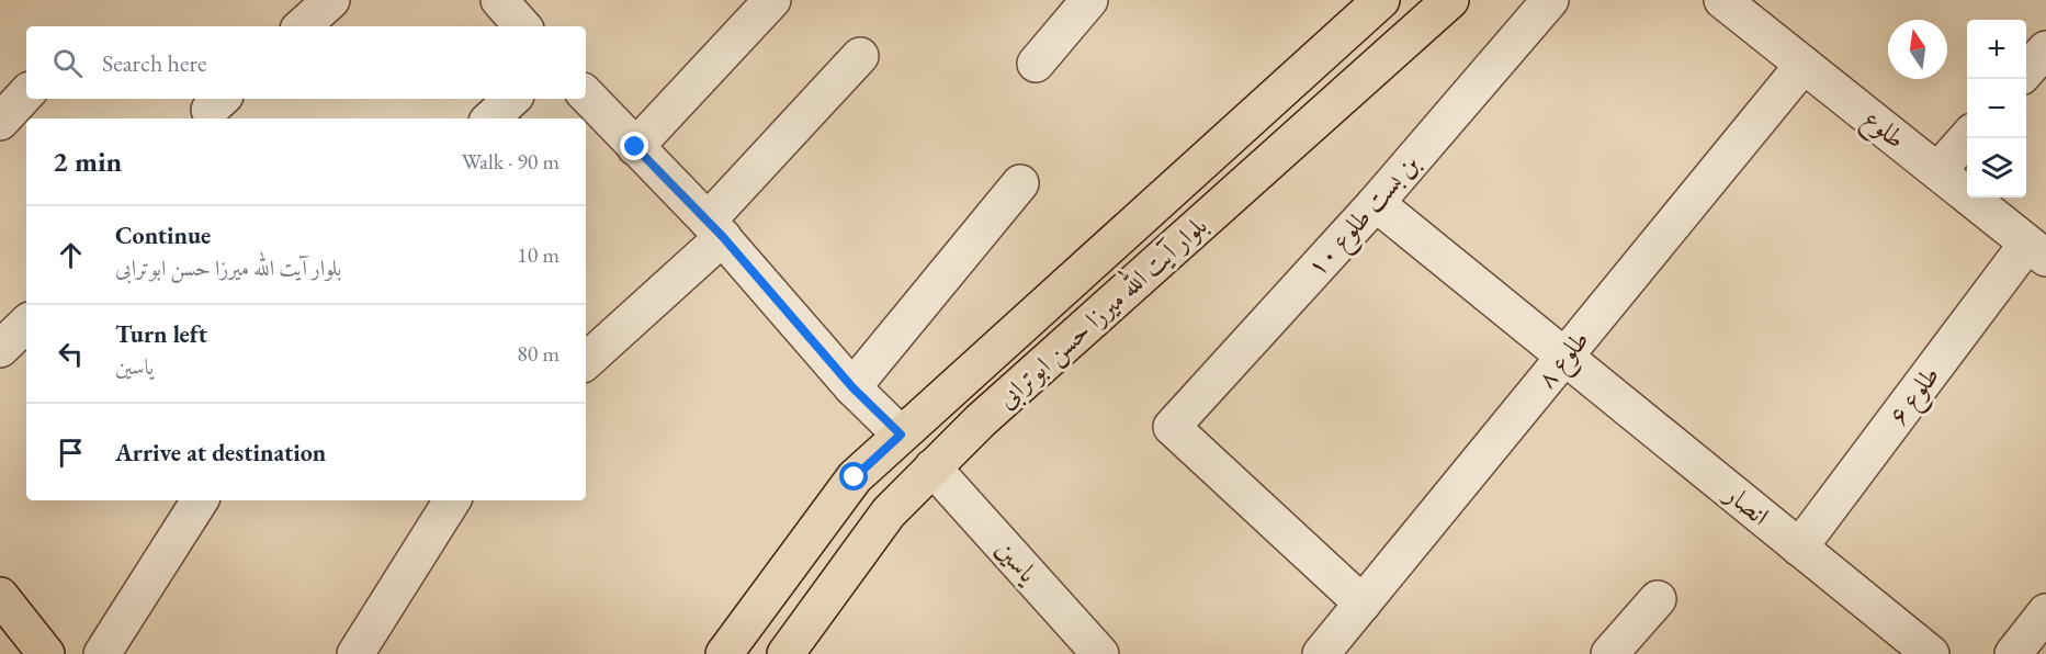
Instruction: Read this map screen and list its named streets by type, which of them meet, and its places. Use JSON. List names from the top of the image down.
{
  "streets": {
    "main road": ["بلوار آیت الله میرزا حسن ابوترابی"],
    "street": [
      "طلوع",
      "بن بست طلوع ۱۰",
      "طلوع ۸",
      "طلوع ۶",
      "انصار",
      "یاسین"
    ]
  },
  "crossings": [
    ["طلوع", "طلوع ۸"],
    ["طلوع", "طلوع ۶"],
    ["بن بست طلوع ۱۰", "طلوع ۸"],
    ["بن بست طلوع ۱۰", "انصار"],
    ["بلوار آیت الله میرزا حسن ابوترابی", "یاسین"],
    ["طلوع ۸", "انصار"],
    ["طلوع ۶", "انصار"]
  ],
  "north": "top",
  "page": {
    "map_buttons": ["+", "−"],
    "search": "Search here",
    "heading": ["2 min", "Walk · 90 m"],
    "list": [
      ["Continue", "بلوار آیت الله میرزا حسن ابوترابی", "10 m"],
      ["Turn left", "یاسین", "80 m"],
      "Arrive at destination"
    ]
  }
}
